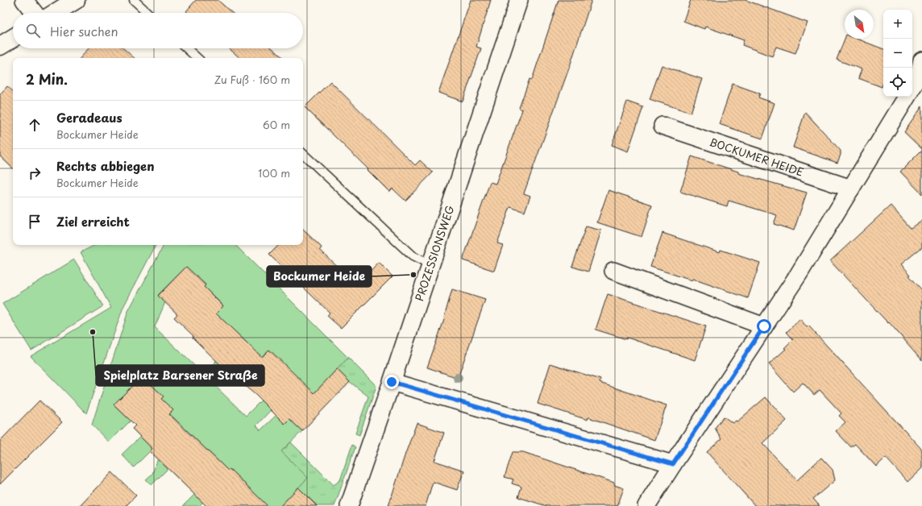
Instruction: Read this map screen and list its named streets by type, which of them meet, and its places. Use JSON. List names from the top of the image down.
{
  "streets": {
    "street": ["BOCKUMER HEIDE", "PROZESSIONSWEG"]
  },
  "places": ["Bockumer Heide", "Spielplatz Barsener Straße"],
  "north": "bottom right",
  "page": {
    "map_buttons": ["+", "−"],
    "search": "Hier suchen",
    "heading": ["2 Min.", "Zu Fuß · 160 m"],
    "list": [
      ["Geradeaus", "Bockumer Heide", "60 m"],
      ["Rechts abbiegen", "Bockumer Heide", "100 m"],
      "Ziel erreicht"
    ]
  }
}
